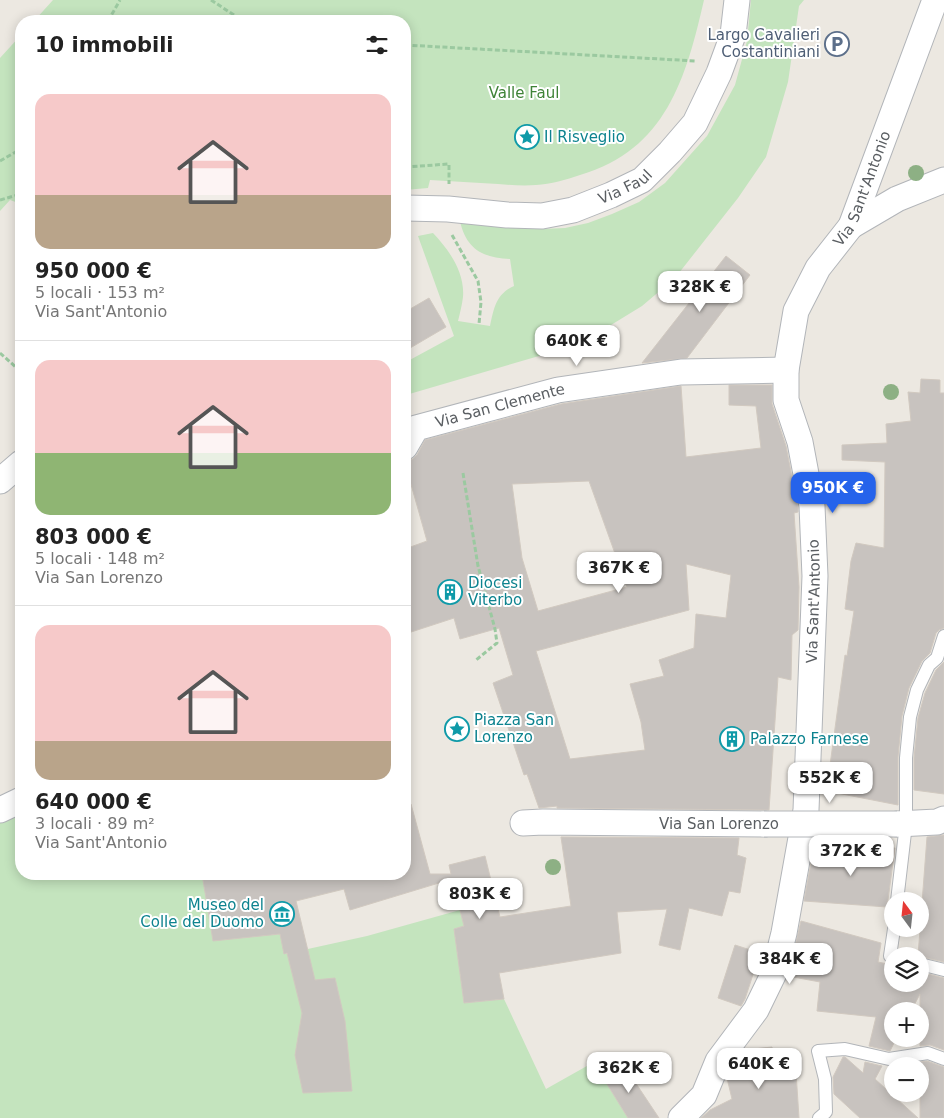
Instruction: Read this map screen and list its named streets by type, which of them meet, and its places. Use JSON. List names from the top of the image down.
{
  "streets": {
    "street": [
      "Via Faul",
      "Via Sant'Antonio",
      "Via San Clemente",
      "Via San Lorenzo"
    ]
  },
  "crossings": [
    ["Via Sant'Antonio", "Via San Clemente"]
  ],
  "parks": ["Valle Faul"],
  "places": {
    "parking": ["Largo Cavalieri Costantiniani"],
    "place": ["Il Risveglio", "Piazza San Lorenzo"],
    "building": ["Diocesi Viterbo", "Palazzo Farnese"],
    "museum": ["Museo del Colle del Duomo"]
  },
  "north": "top",
  "page": {
    "heading": "10 immobili",
    "list": [
      {
        "name": "950 000 €",
        "note": "5 locali · 153 m² · Via Sant'Antonio"
      },
      {
        "name": "803 000 €",
        "note": "5 locali · 148 m² · Via San Lorenzo"
      },
      {
        "name": "640 000 €",
        "note": "3 locali · 89 m² · Via Sant'Antonio"
      }
    ],
    "price": [
      "328K €",
      "640K €",
      "950K €",
      "367K €",
      "552K €",
      "372K €",
      "803K €",
      "384K €",
      "640K €",
      "362K €"
    ],
    "map_buttons": ["+", "−"]
  }
}
